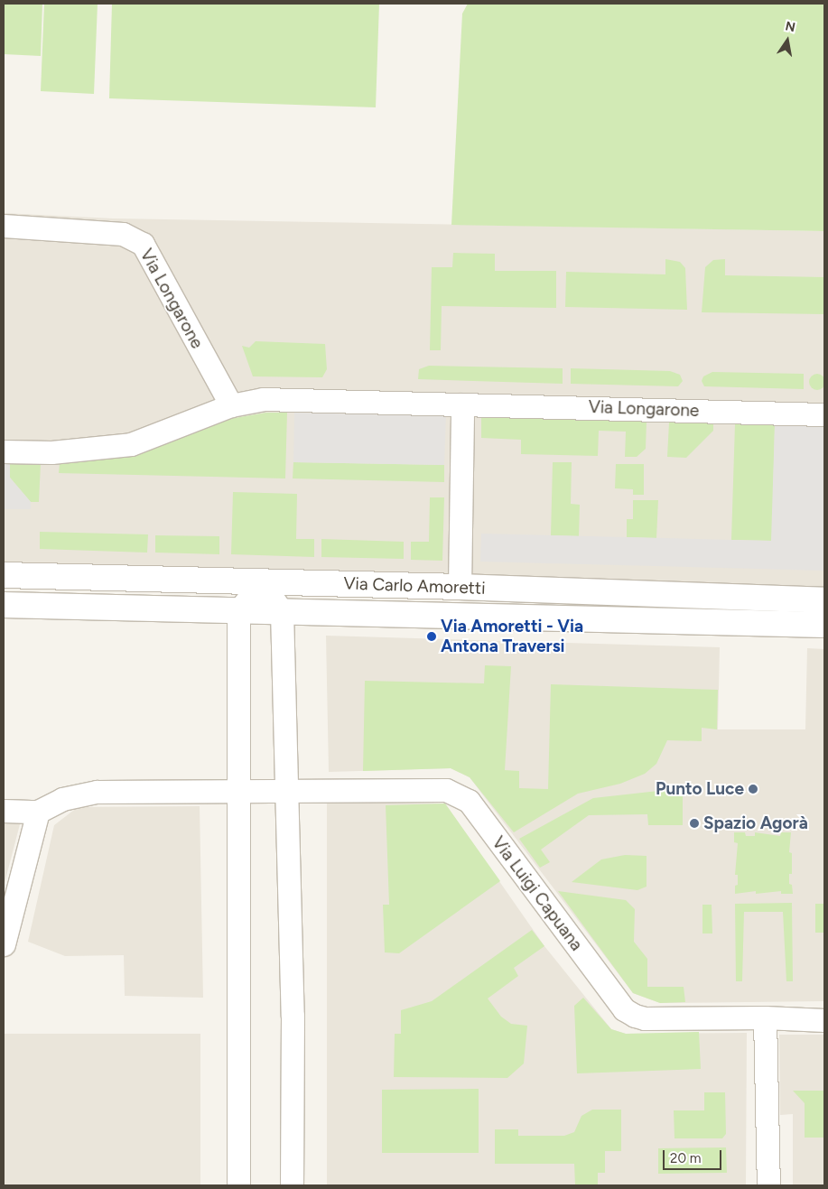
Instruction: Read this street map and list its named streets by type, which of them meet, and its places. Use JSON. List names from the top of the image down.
{
  "streets": {
    "street": ["Via Longarone", "Via Carlo Amoretti", "Via Luigi Capuana"]
  },
  "places": ["Via Amoretti - Via Antona Traversi", "Punto Luce", "Spazio Agorà"],
  "scale_bar": "20 m",
  "north": "top"
}
